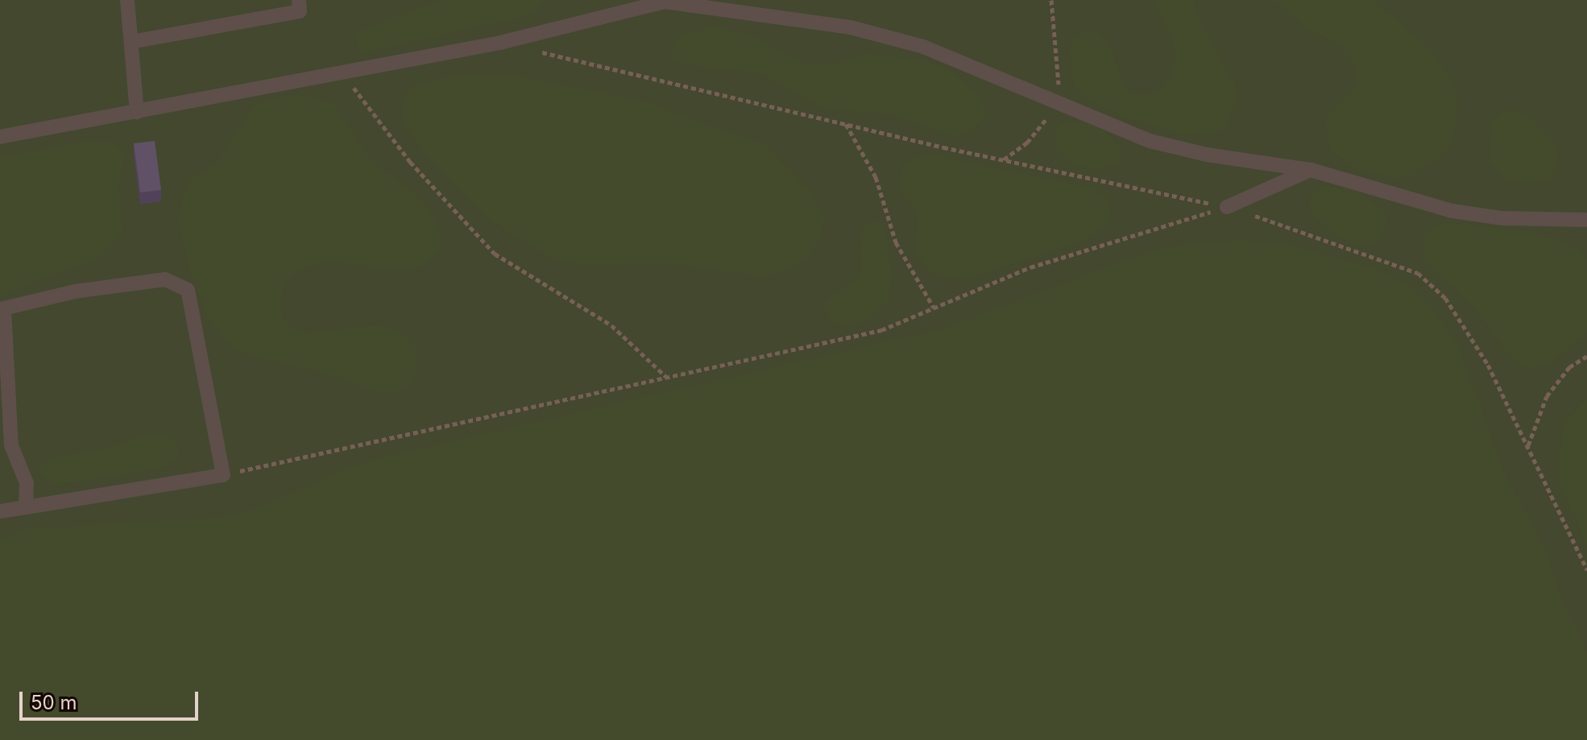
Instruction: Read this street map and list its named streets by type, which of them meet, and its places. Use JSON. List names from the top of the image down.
{
  "scale_bar": "50 m"
}
